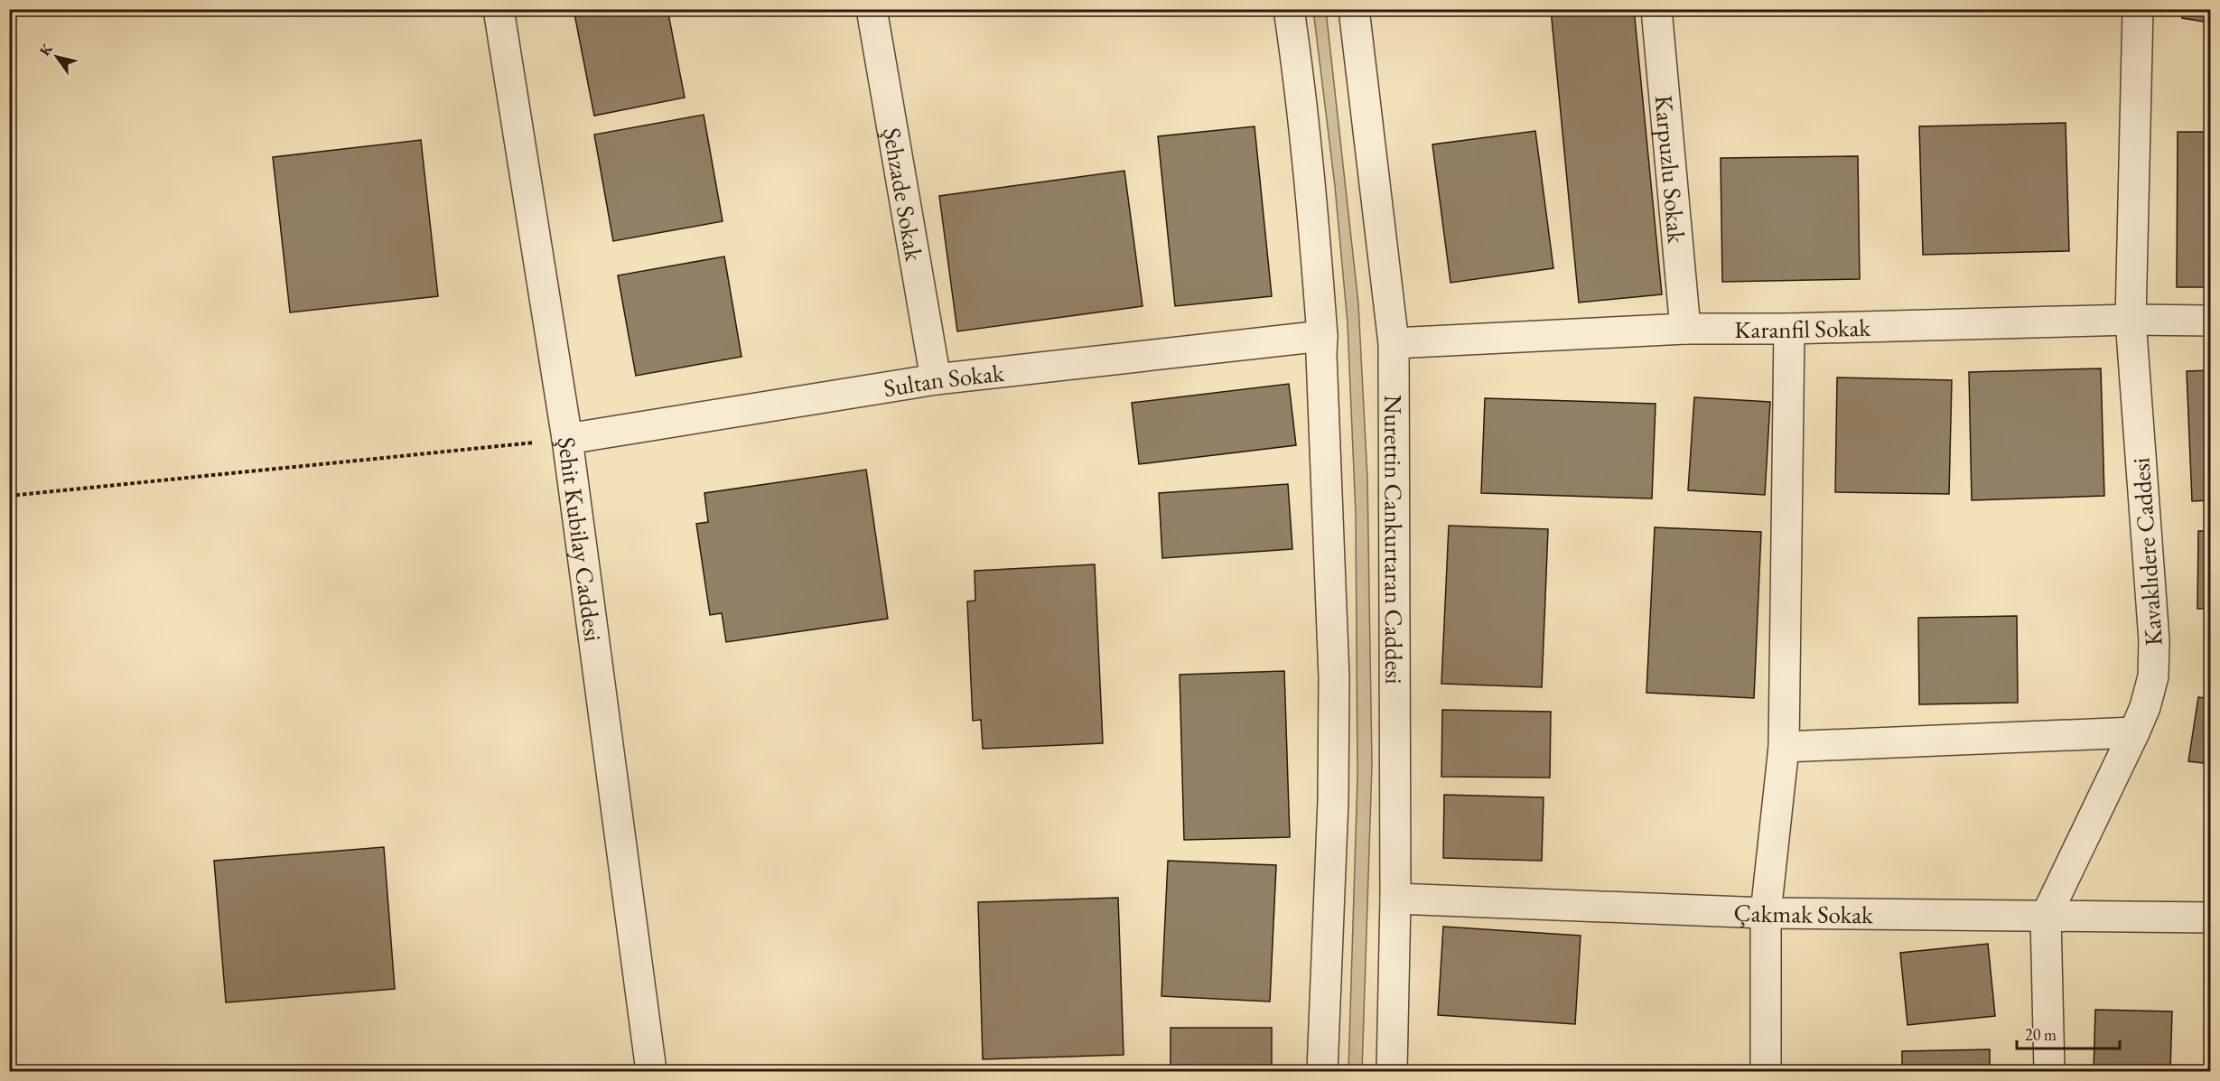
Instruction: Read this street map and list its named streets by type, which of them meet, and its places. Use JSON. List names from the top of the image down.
{
  "streets": {
    "street": [
      "Karpuzlu Sokak",
      "Şehzade Sokak",
      "Karanfil Sokak",
      "Sultan Sokak",
      "Nurettin Cankurtaran Caddesi",
      "Şehit Kubilay Caddesi",
      "Kavaklıdere Caddesi",
      "Çakmak Sokak"
    ]
  },
  "crossings": [
    ["Karpuzlu Sokak", "Karanfil Sokak"],
    ["Şehzade Sokak", "Sultan Sokak"],
    ["Karanfil Sokak", "Nurettin Cankurtaran Caddesi"],
    ["Karanfil Sokak", "Kavaklıdere Caddesi"],
    ["Sultan Sokak", "Şehit Kubilay Caddesi"],
    ["Nurettin Cankurtaran Caddesi", "Çakmak Sokak"],
    ["Kavaklıdere Caddesi", "Çakmak Sokak"]
  ],
  "scale_bar": "20 m",
  "north": "top left"
}
